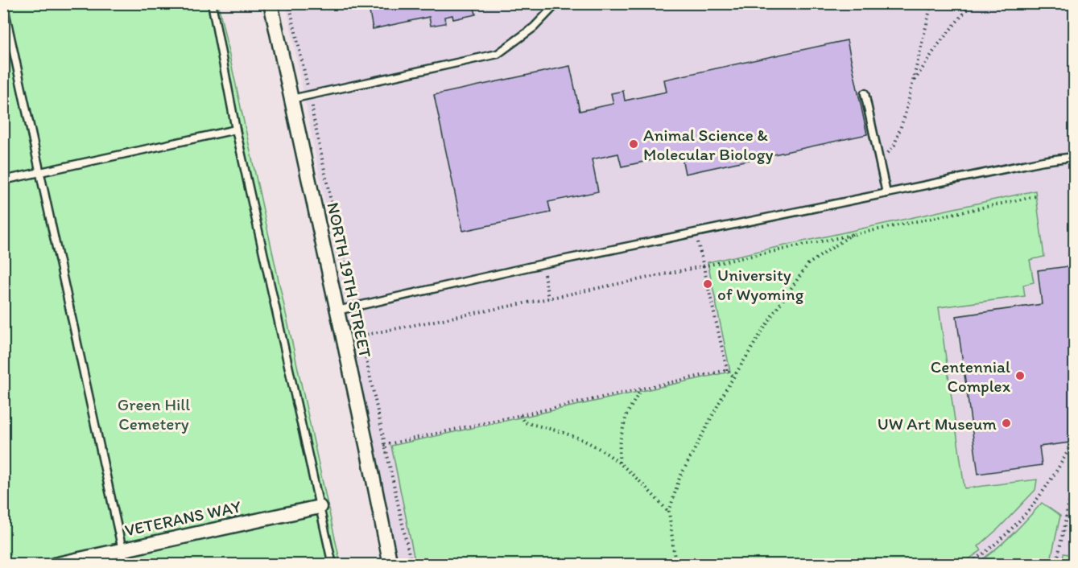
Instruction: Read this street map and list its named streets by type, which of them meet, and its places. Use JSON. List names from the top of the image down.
{
  "streets": {
    "street": ["NORTH 19TH STREET", "VETERANS WAY"]
  },
  "parks": ["Green Hill Cemetery"],
  "places": [
    "Animal Science & Molecular Biology",
    "University of Wyoming",
    "Centennial Complex",
    "UW Art Museum"
  ]
}
